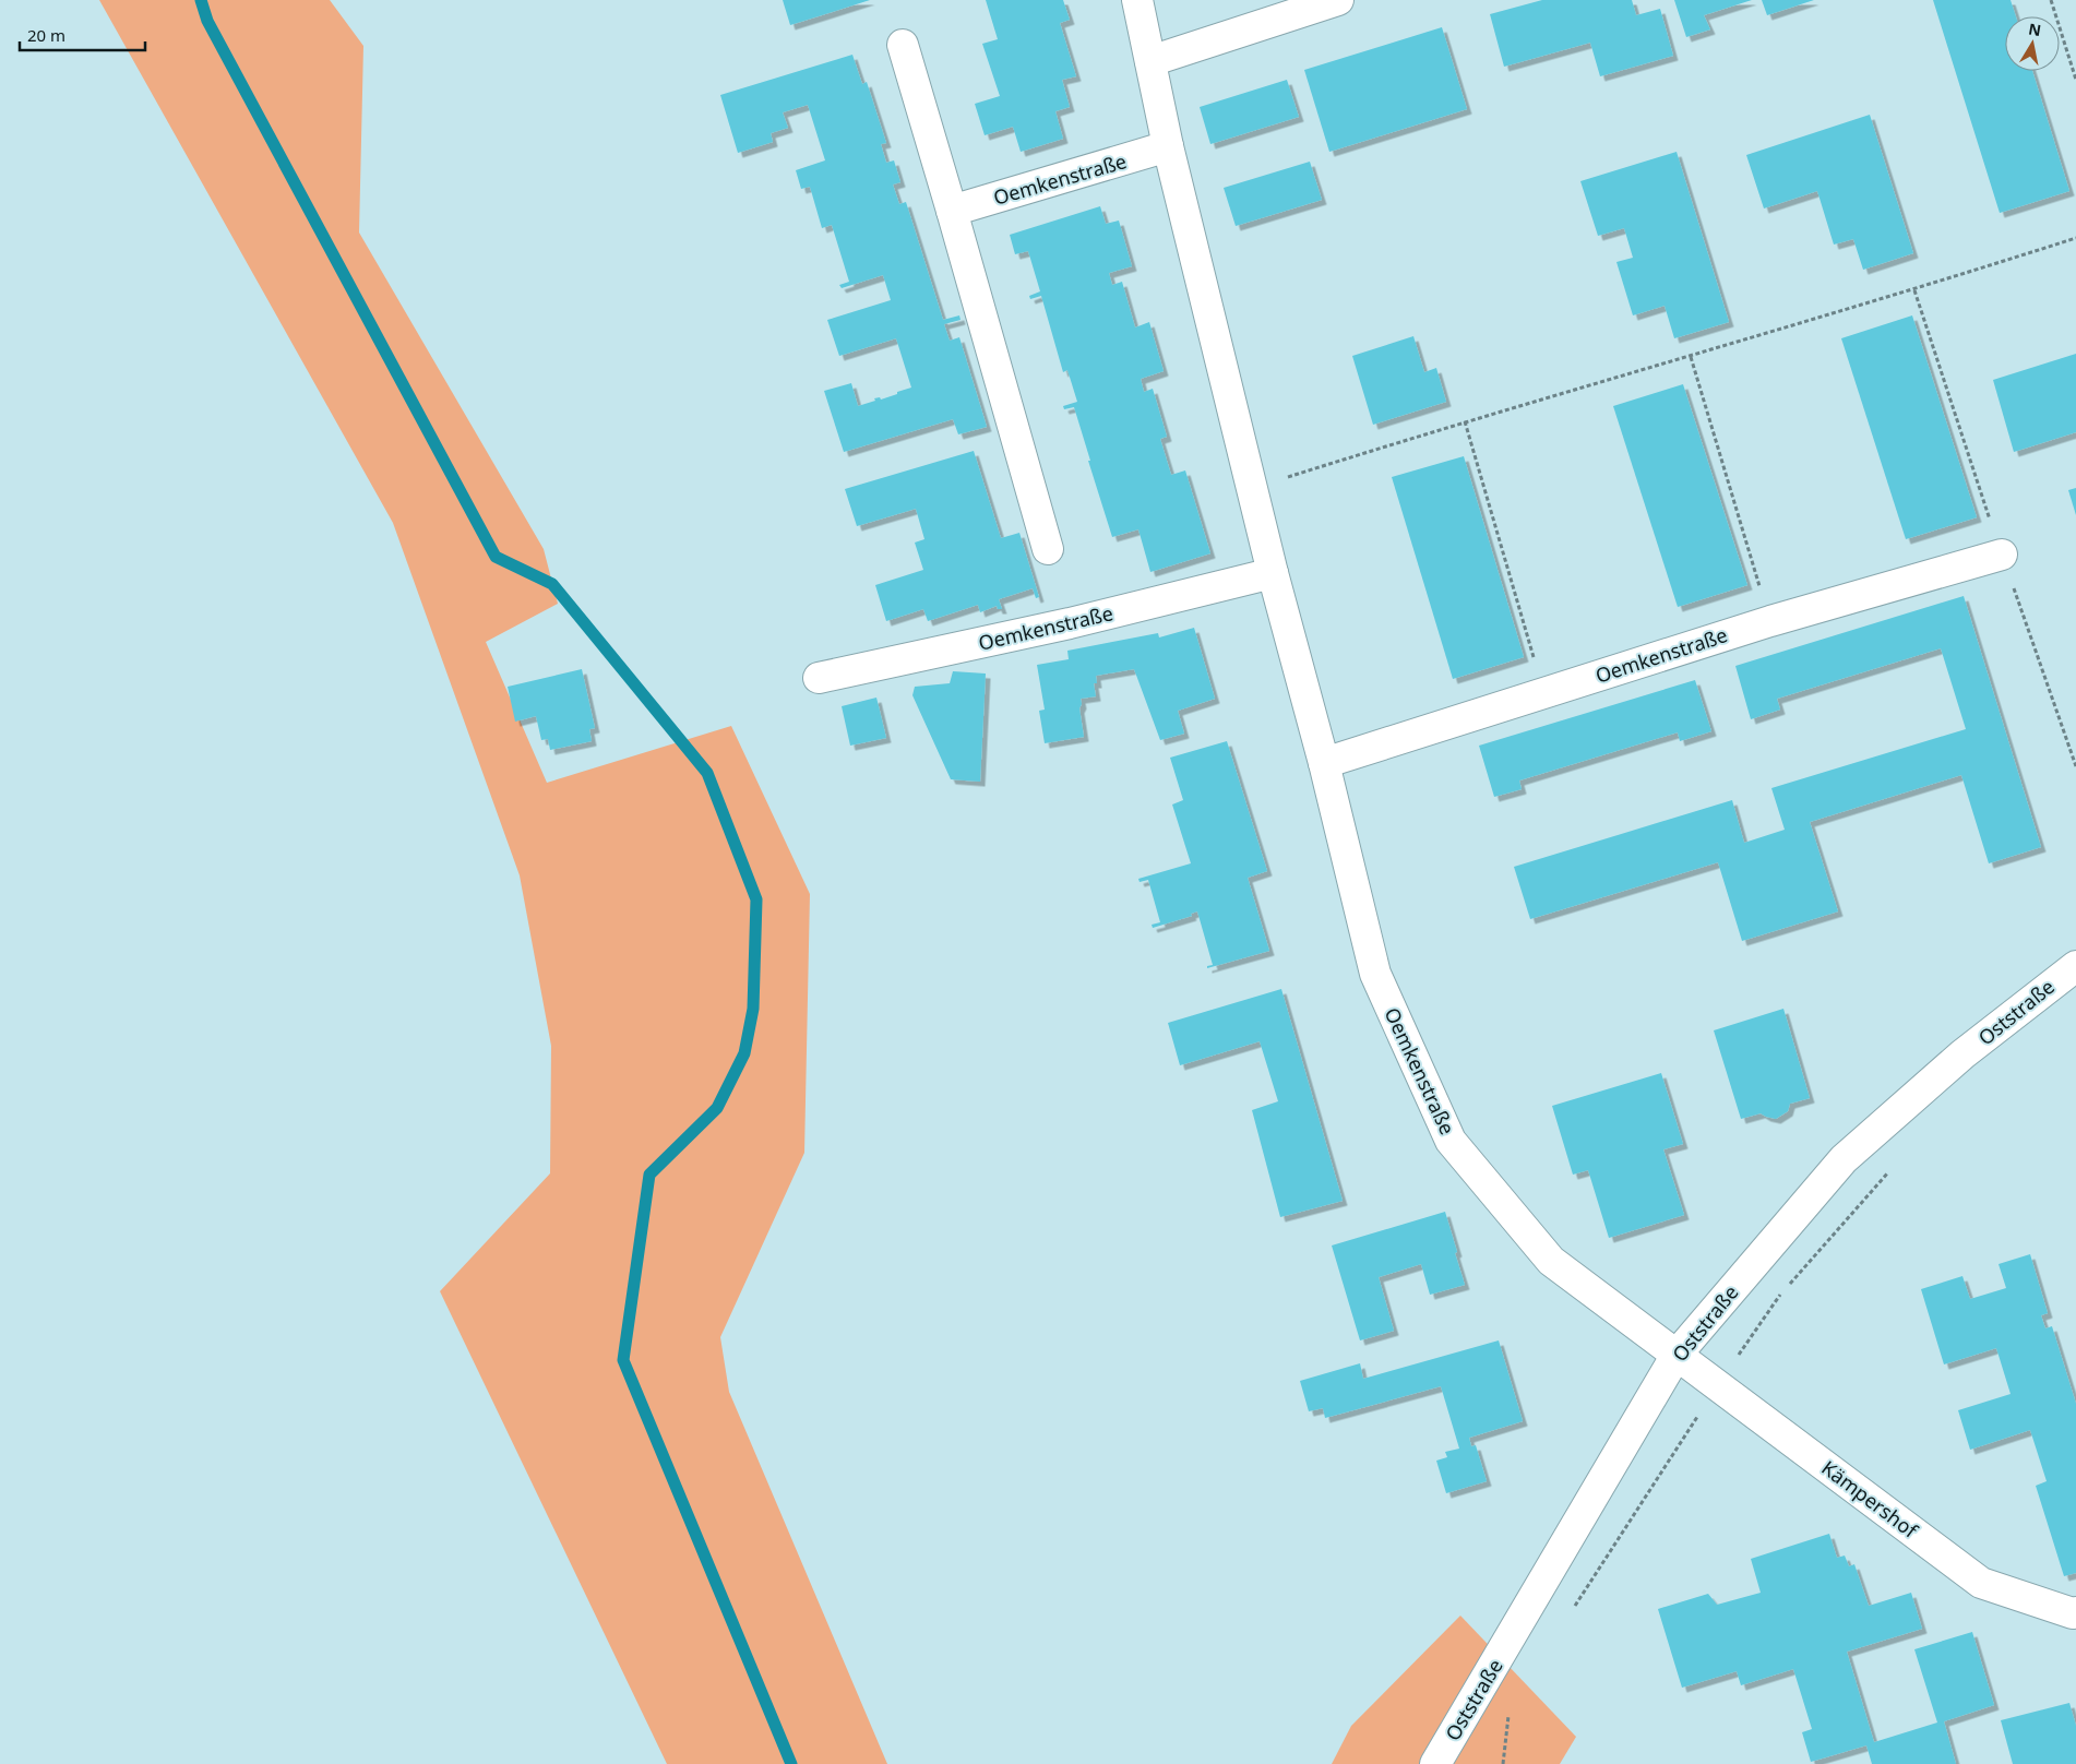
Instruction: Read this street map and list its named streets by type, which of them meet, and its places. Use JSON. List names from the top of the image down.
{
  "streets": {
    "street": ["Oemkenstraße", "Oststraße", "Kämpershof"]
  },
  "crossings": [
    ["Oemkenstraße", "Oststraße"],
    ["Oemkenstraße", "Kämpershof"],
    ["Oststraße", "Kämpershof"]
  ],
  "scale_bar": "20 m",
  "north": "top"
}
